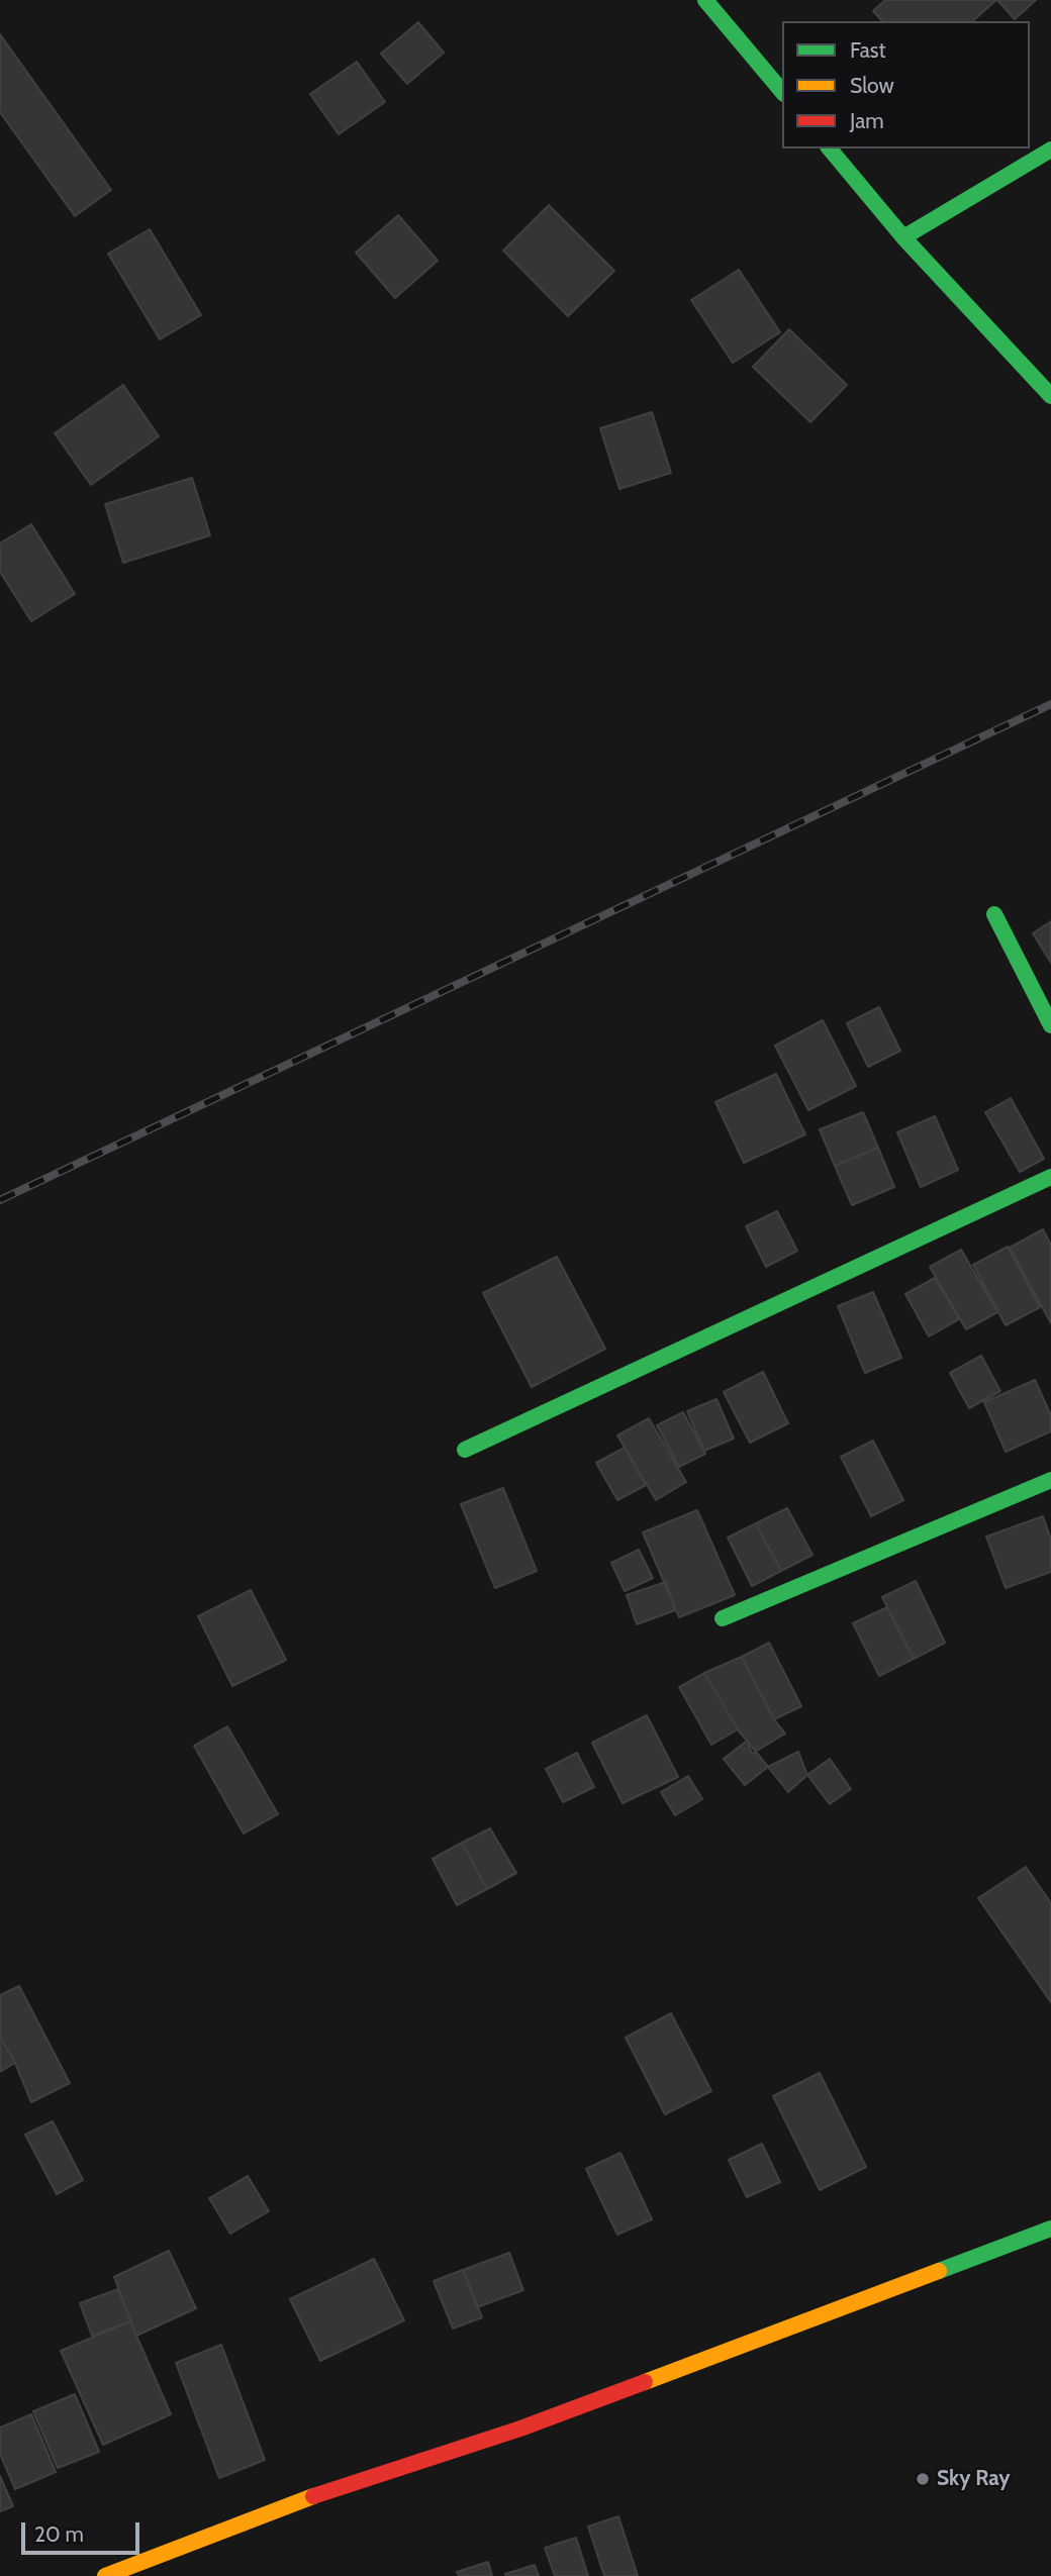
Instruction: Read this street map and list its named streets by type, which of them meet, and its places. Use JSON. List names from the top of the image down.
{
  "places": ["Sky Ray"],
  "legend": ["Fast", "Slow", "Jam"],
  "scale_bar": "20 m"
}
